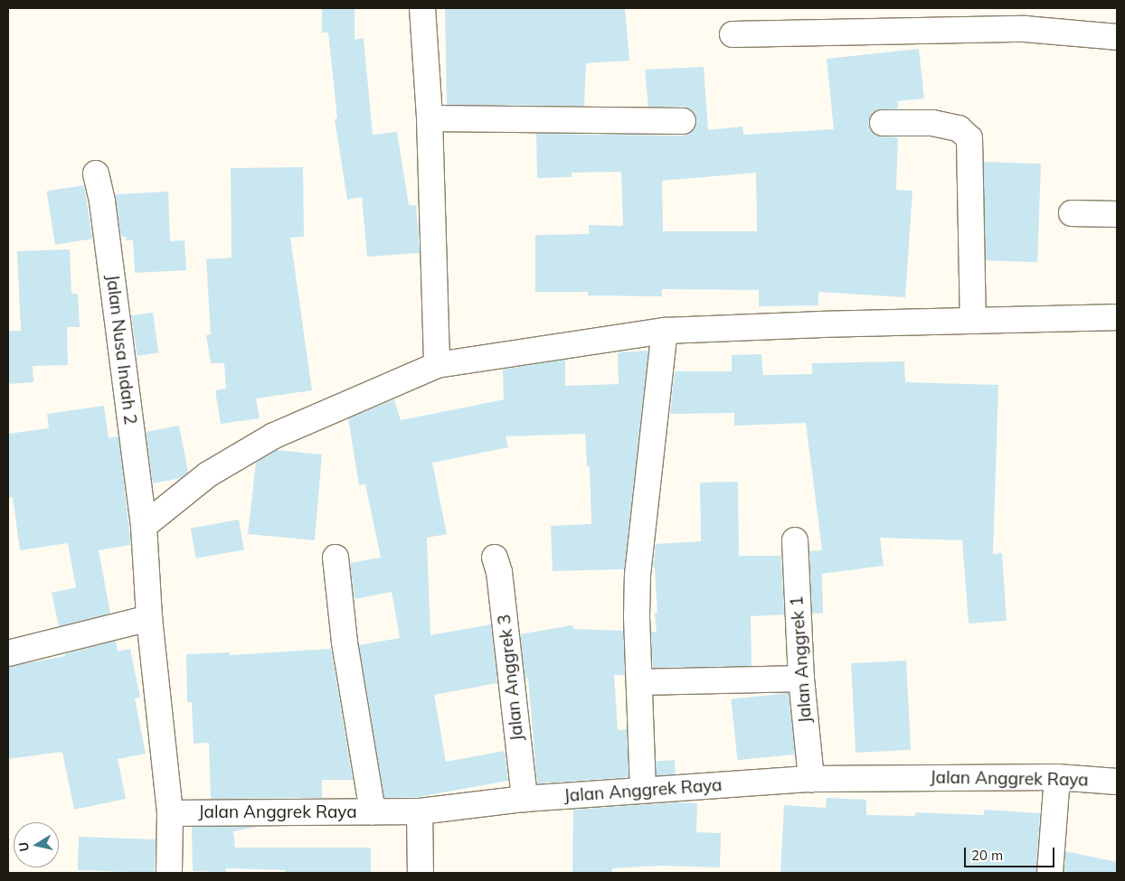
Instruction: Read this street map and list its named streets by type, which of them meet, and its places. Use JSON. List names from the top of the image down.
{
  "streets": {
    "street": [
      "Jalan Nusa Indah 2",
      "Jalan Anggrek 1",
      "Jalan Anggrek 3",
      "Jalan Anggrek Raya"
    ]
  },
  "crossings": [
    ["Jalan Nusa Indah 2", "Jalan Anggrek Raya"],
    ["Jalan Anggrek 1", "Jalan Anggrek Raya"],
    ["Jalan Anggrek 3", "Jalan Anggrek Raya"]
  ],
  "scale_bar": "20 m",
  "north": "left"
}
